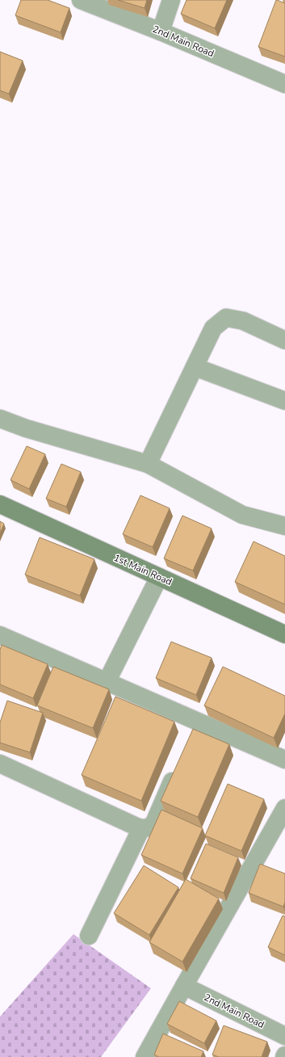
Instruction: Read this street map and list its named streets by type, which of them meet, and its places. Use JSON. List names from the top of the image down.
{
  "streets": {
    "street": ["2nd Main Road", "1st Main Road"]
  }
}
